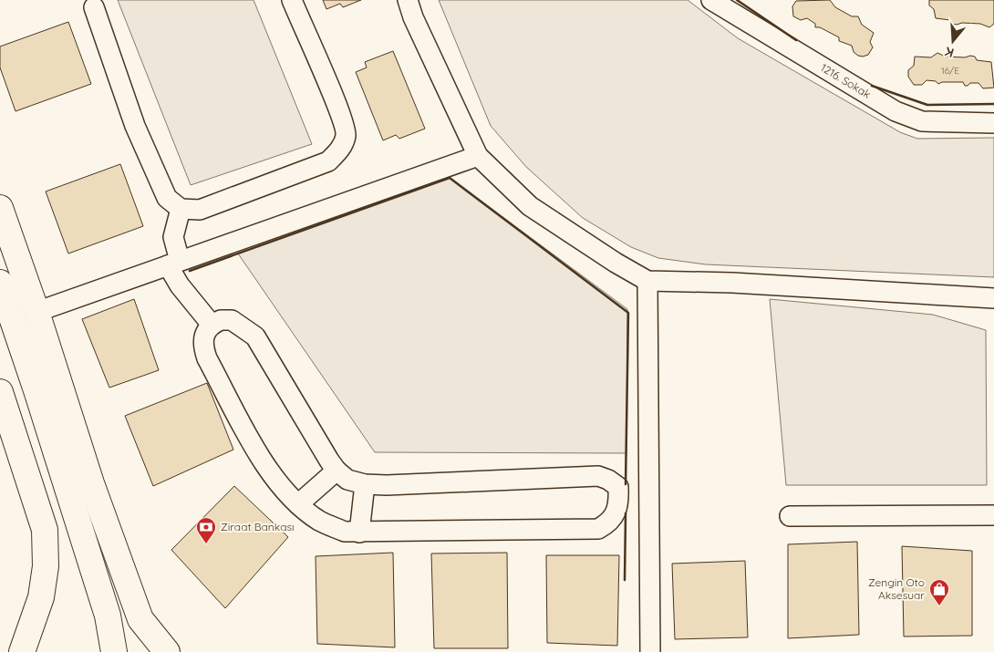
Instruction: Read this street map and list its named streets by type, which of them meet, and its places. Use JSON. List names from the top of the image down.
{
  "streets": {
    "street": ["1216. Sokak"]
  },
  "places": {
    "bank": ["Ziraat Bankası"],
    "shop": ["Zengin Oto Aksesuar"]
  },
  "house_numbers": ["16/E"],
  "north": "bottom"
}
